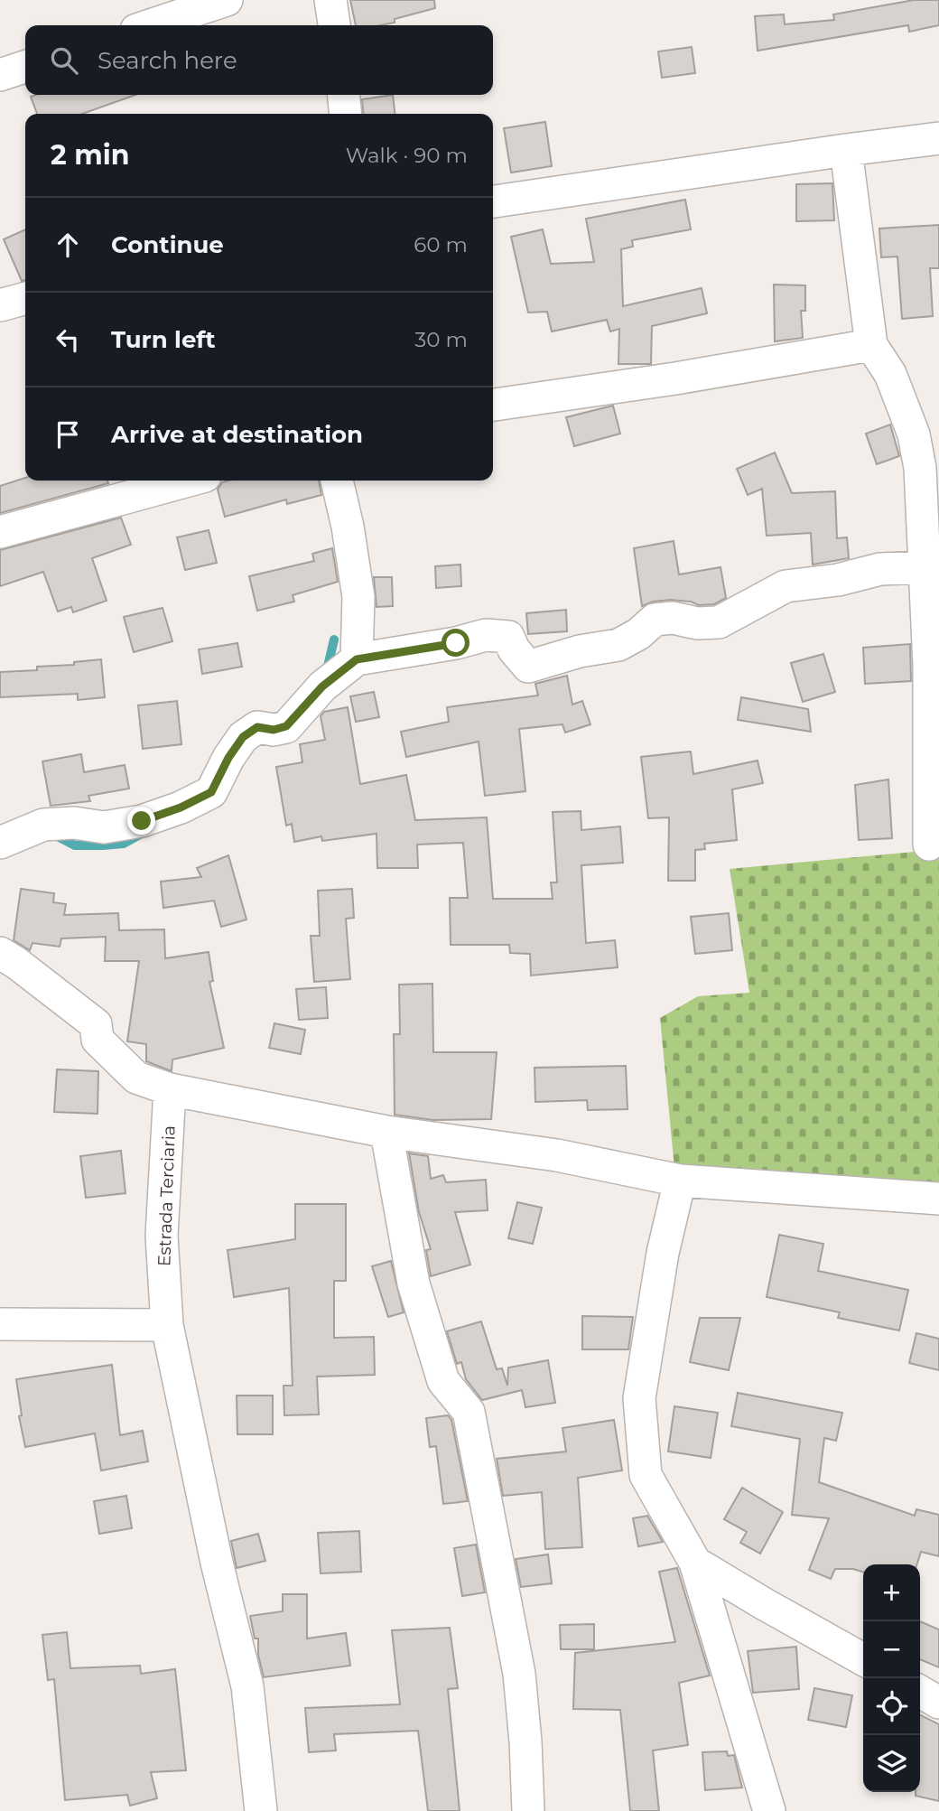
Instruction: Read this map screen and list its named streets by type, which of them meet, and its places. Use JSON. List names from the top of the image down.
{
  "streets": {
    "street": ["Estrada Terciaria"]
  },
  "page": {
    "search": "Search here",
    "heading": ["2 min", "Walk · 90 m"],
    "list": [
      ["Continue", "60 m"],
      ["Turn left", "30 m"],
      "Arrive at destination"
    ],
    "map_buttons": ["+", "−"]
  }
}
